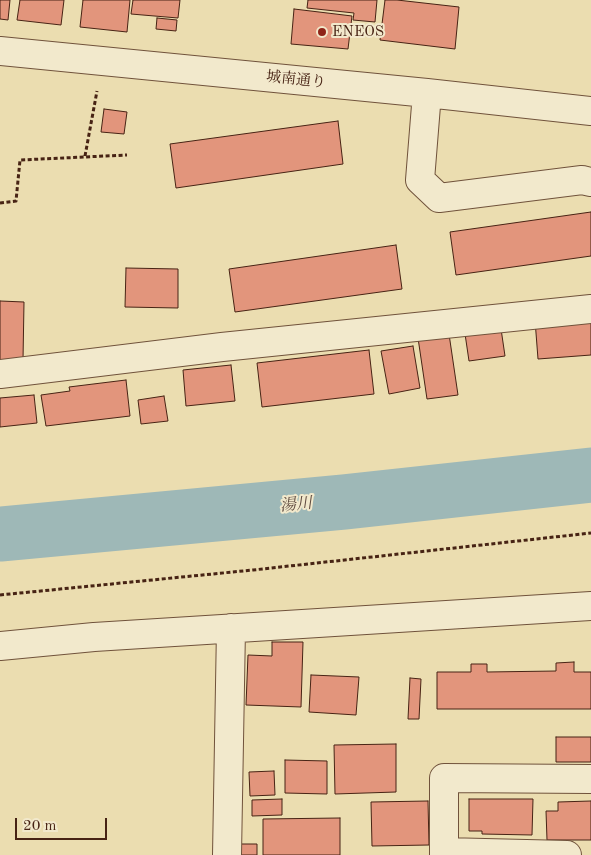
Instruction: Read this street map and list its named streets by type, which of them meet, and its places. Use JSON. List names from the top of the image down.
{
  "streets": {
    "street": ["城南通り"]
  },
  "water": ["湯川"],
  "places": ["ENEOS"],
  "scale_bar": "20 m"
}
